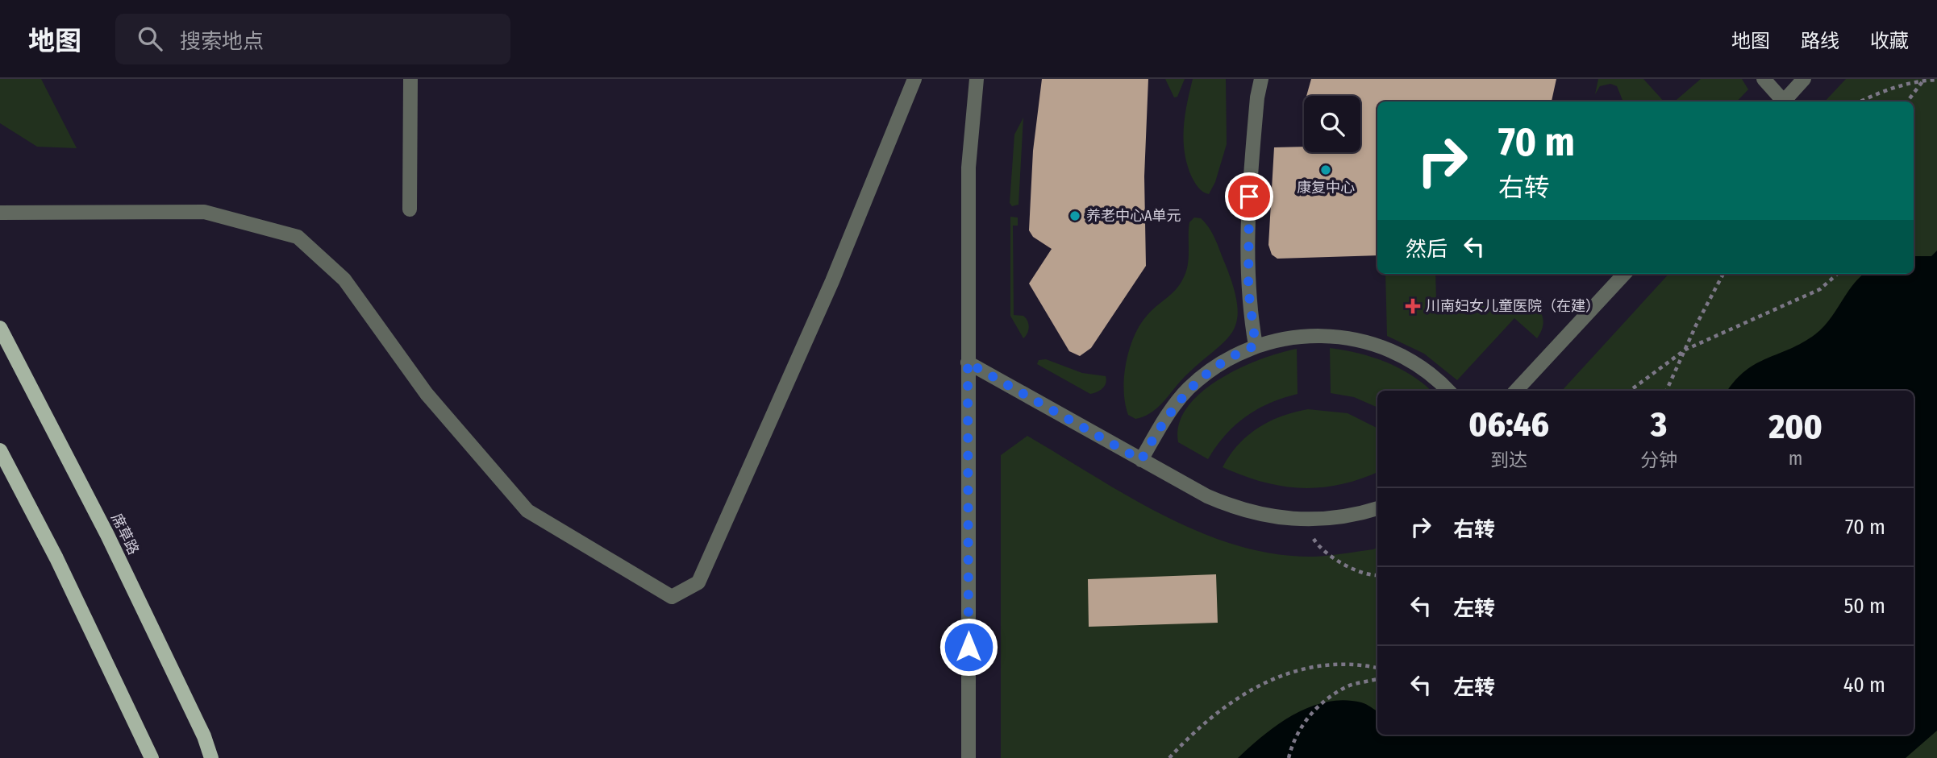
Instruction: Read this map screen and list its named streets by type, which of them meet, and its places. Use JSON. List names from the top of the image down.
{
  "streets": {
    "main road": ["席草路"]
  },
  "places": {
    "other": ["康复中心", "养老中心A单元"],
    "health": ["川南妇女儿童医院（在建）"]
  },
  "page": {
    "header": "地图",
    "search": "搜索地点",
    "nav": ["地图", "路线", "收藏"],
    "turn": ["70 m", "右转"],
    "then": "然后",
    "eta": [
      "06:46",
      "到达",
      "3",
      "分钟",
      "200",
      "m"
    ],
    "list": [
      {
        "name": "右转",
        "value": "70 m"
      },
      {
        "name": "左转",
        "value": "50 m"
      },
      {
        "name": "左转",
        "value": "40 m"
      }
    ]
  }
}
